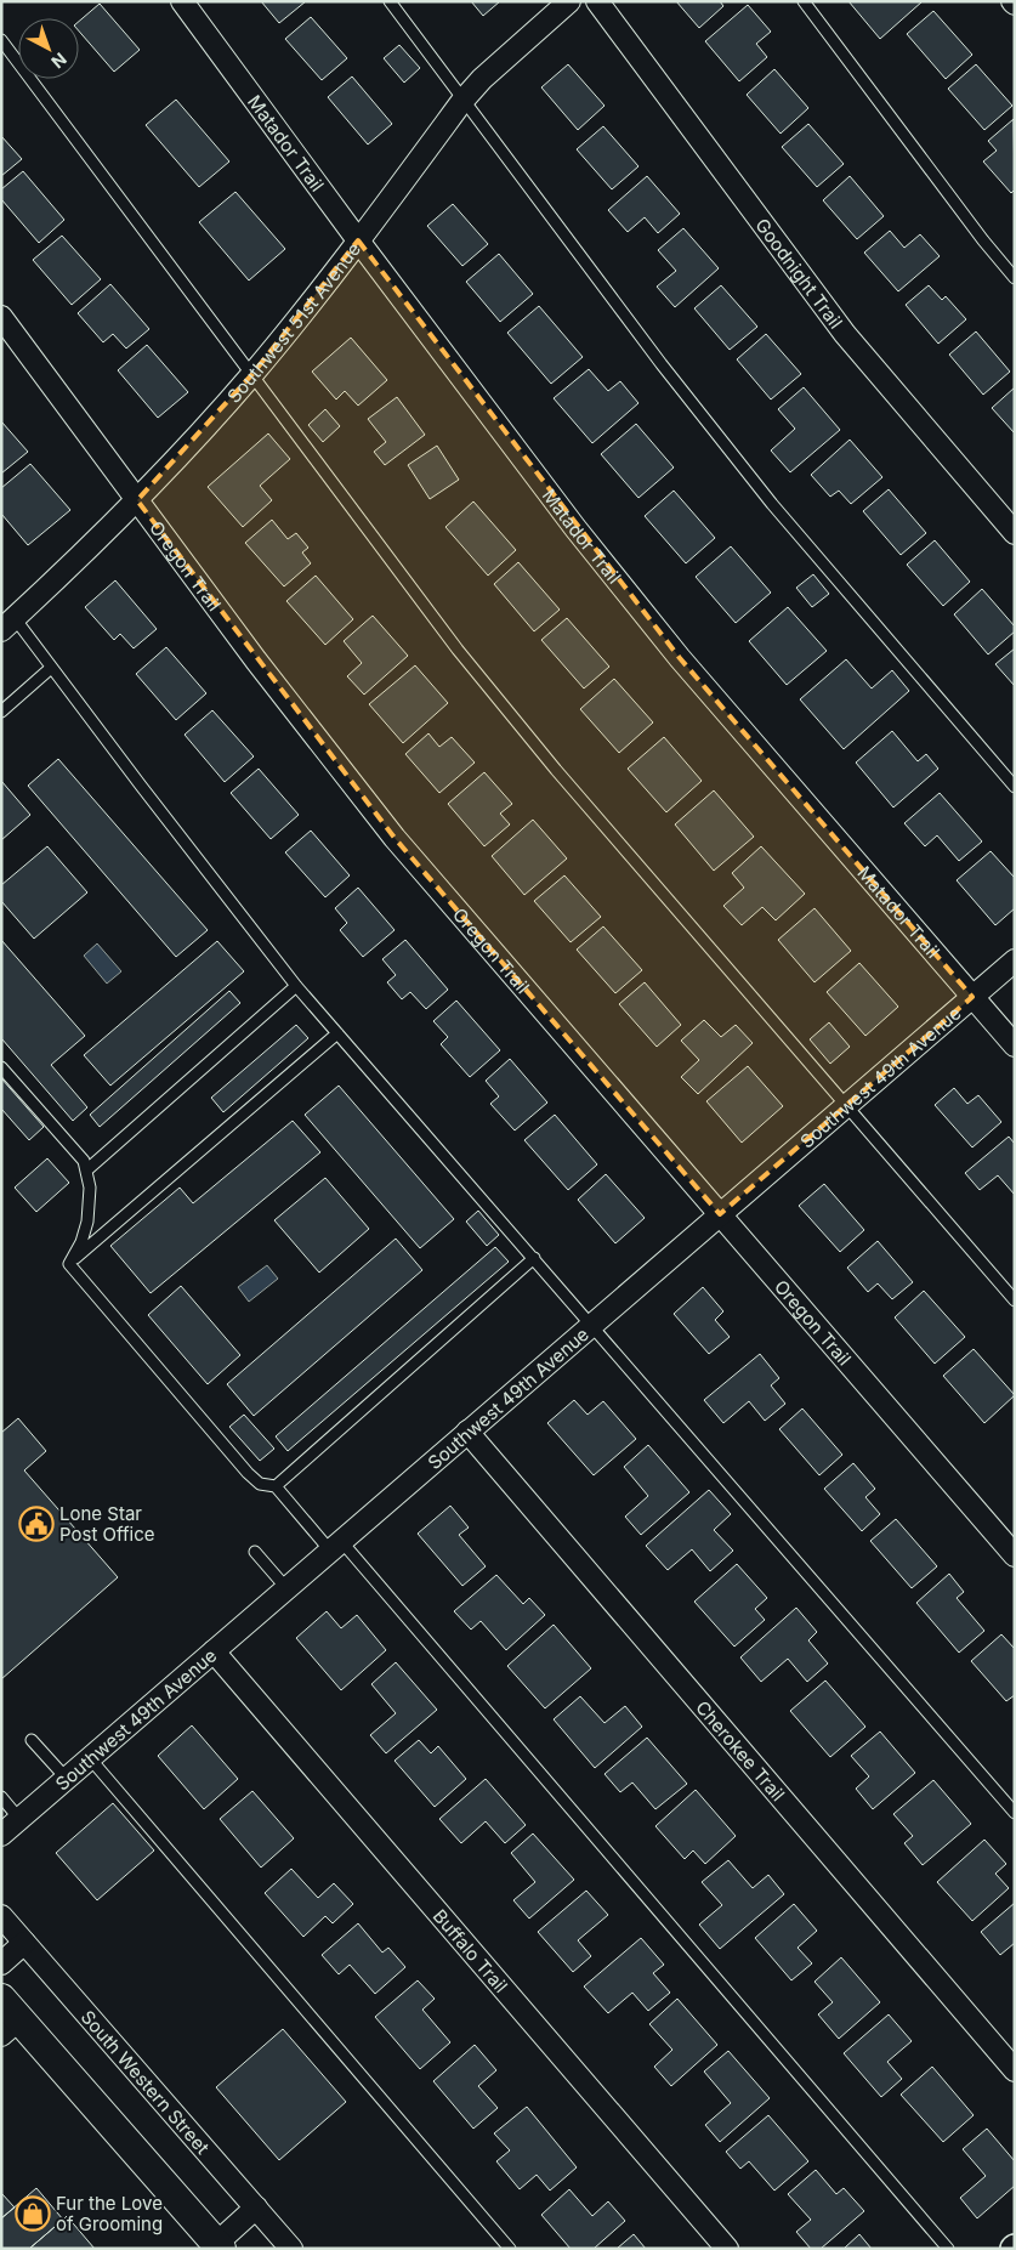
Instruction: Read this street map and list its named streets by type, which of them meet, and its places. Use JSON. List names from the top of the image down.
{
  "streets": {
    "street": [
      "Matador Trail",
      "Goodnight Trail",
      "Southwest 51st Avenue",
      "Oregon Trail",
      "Southwest 49th Avenue",
      "Cherokee Trail",
      "Buffalo Trail",
      "South Western Street"
    ]
  },
  "crossings": [
    ["Matador Trail", "Southwest 51st Avenue"],
    ["Matador Trail", "Southwest 49th Avenue"],
    ["Southwest 51st Avenue", "Oregon Trail"],
    ["Oregon Trail", "Southwest 49th Avenue"],
    ["Southwest 49th Avenue", "Cherokee Trail"],
    ["Southwest 49th Avenue", "Buffalo Trail"]
  ],
  "places": {
    "public building": ["Lone Star Post Office"],
    "shop": ["Fur the Love of Grooming"]
  },
  "north": "bottom right"
}
